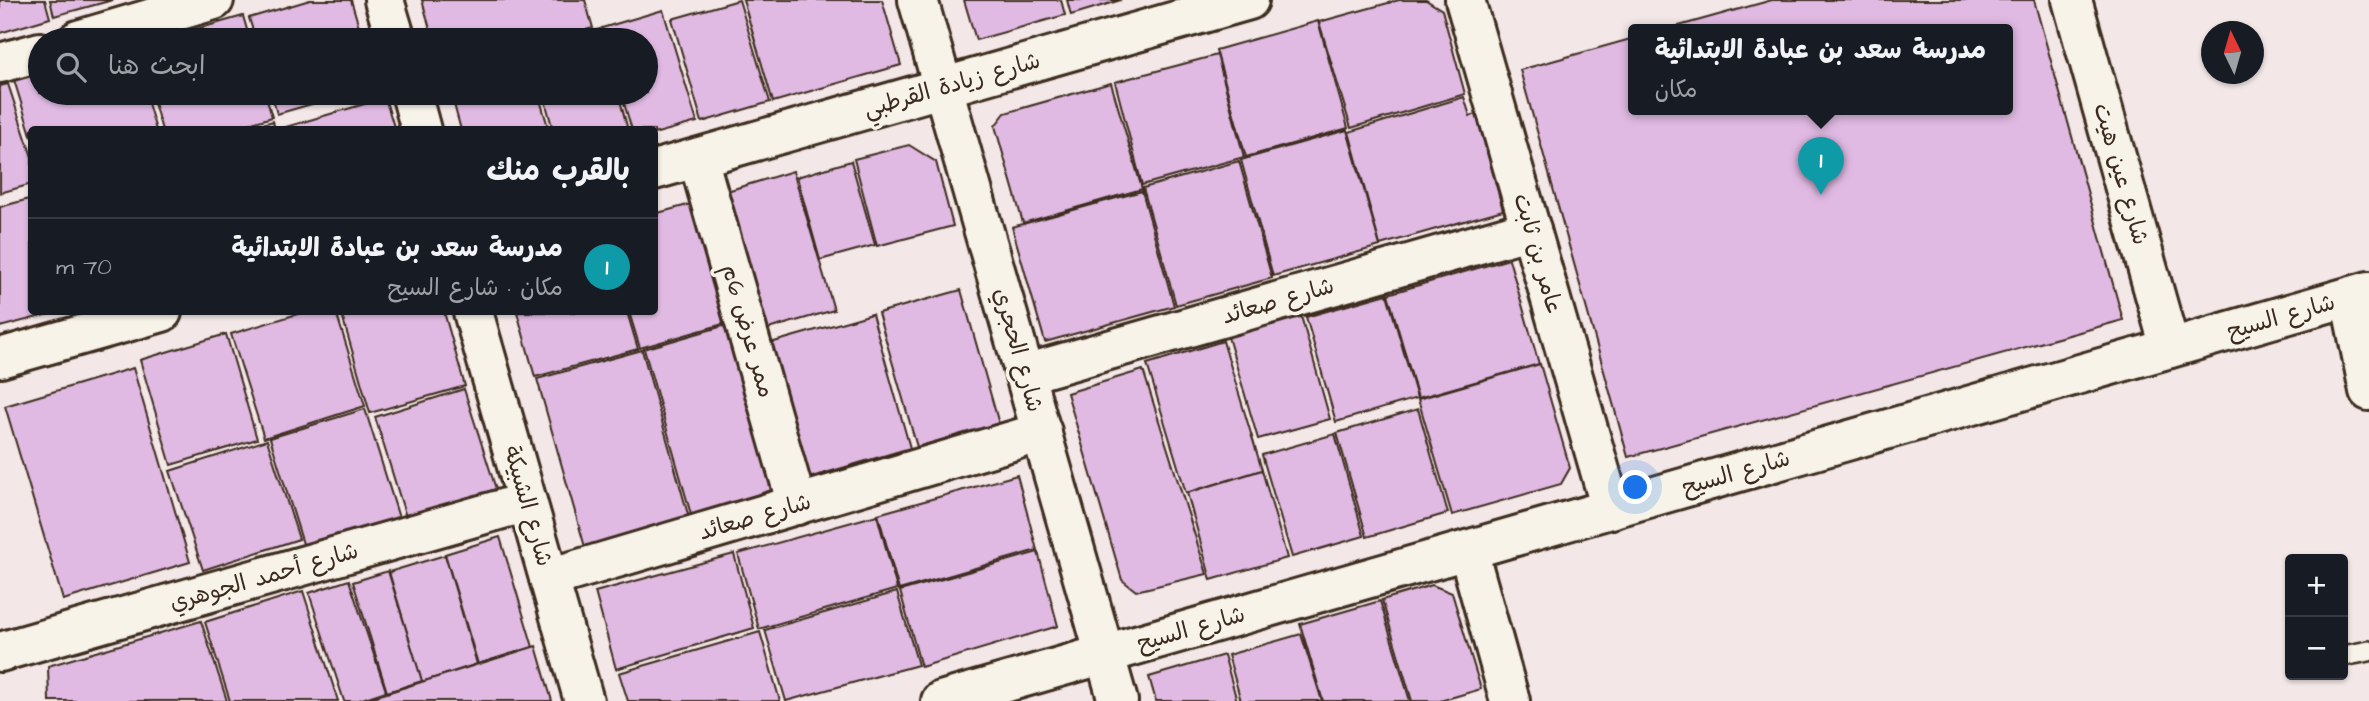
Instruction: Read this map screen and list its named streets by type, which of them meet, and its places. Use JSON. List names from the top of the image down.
{
  "streets": {
    "street": [
      "شارع زيادة القرطبي",
      "شارع عين هيت",
      "عامر بن ثابت",
      "شارع صعائد",
      "شارع السيح",
      "ممر عرض 6م",
      "شارع الحجري",
      "شارع الشبيكة",
      "شارع أحمد الجوهري"
    ]
  },
  "crossings": [
    ["شارع زيادة القرطبي", "ممر عرض 6م"],
    ["شارع زيادة القرطبي", "شارع الحجري"],
    ["شارع عين هيت", "شارع السيح"],
    ["عامر بن ثابت", "شارع صعائد"],
    ["عامر بن ثابت", "شارع السيح"],
    ["شارع صعائد", "ممر عرض 6م"],
    ["شارع صعائد", "شارع الحجري"],
    ["شارع صعائد", "شارع الشبيكة"],
    ["شارع السيح", "شارع الحجري"],
    ["شارع الشبيكة", "شارع أحمد الجوهري"]
  ],
  "north": "top",
  "page": {
    "popup": ["مدرسة سعد بن عبادة الابتدائية", "مكان"],
    "search": "ابحث هنا",
    "heading": "بالقرب منك",
    "pins": "1",
    "list": [
      {
        "mark": "1",
        "name": "مدرسة سعد بن عبادة الابتدائية",
        "note": "مكان · شارع السيح",
        "value": "70 m"
      }
    ],
    "map_buttons": ["+", "−"]
  }
}
